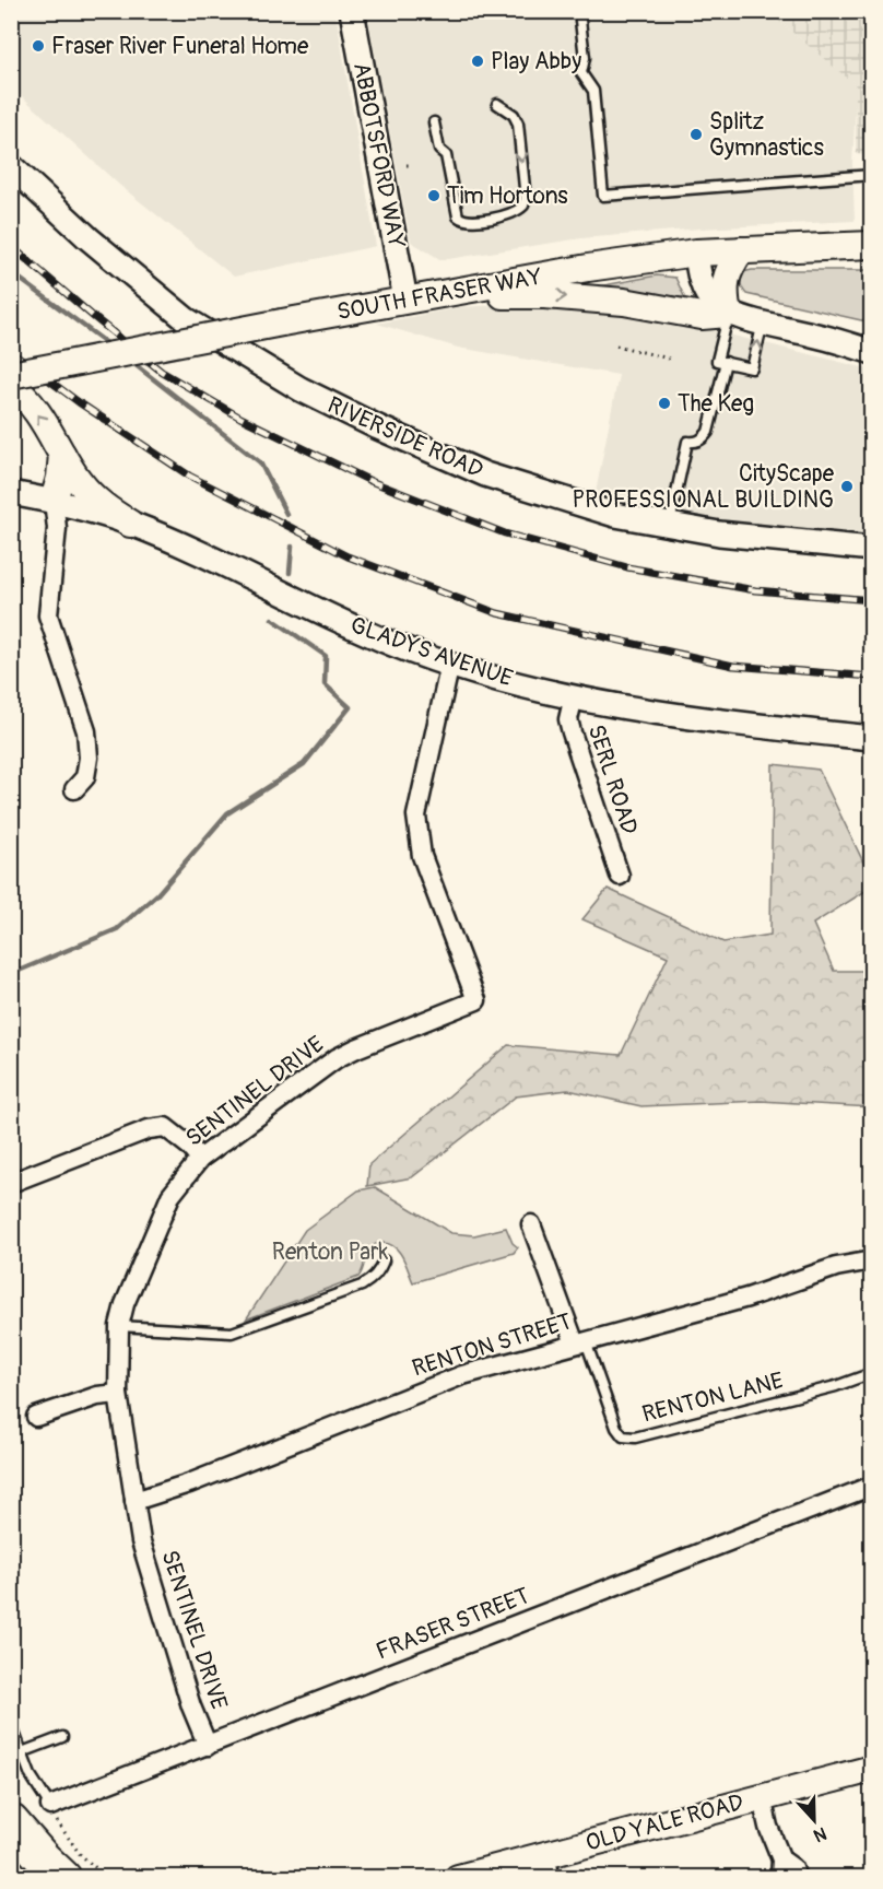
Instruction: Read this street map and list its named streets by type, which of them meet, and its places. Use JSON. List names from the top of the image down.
{
  "streets": {
    "main road": ["SOUTH FRASER WAY", "OLD YALE ROAD"],
    "street": [
      "ABBOTSFORD WAY",
      "RIVERSIDE ROAD",
      "GLADYS AVENUE",
      "SERL ROAD",
      "SENTINEL DRIVE",
      "RENTON STREET",
      "FRASER STREET"
    ],
    "lane": ["RENTON LANE"]
  },
  "crossings": [
    ["ABBOTSFORD WAY", "SOUTH FRASER WAY"],
    ["GLADYS AVENUE", "SERL ROAD"],
    ["GLADYS AVENUE", "SENTINEL DRIVE"],
    ["SENTINEL DRIVE", "RENTON STREET"],
    ["SENTINEL DRIVE", "FRASER STREET"],
    ["RENTON STREET", "RENTON LANE"]
  ],
  "parks": ["Renton Park"],
  "places": [
    "Fraser River Funeral Home",
    "Play Abby",
    "Splitz Gymnastics",
    "Tim Hortons",
    "The Keg",
    "CityScape PROFESSIONAL BUILDING"
  ],
  "north": "bottom"
}
